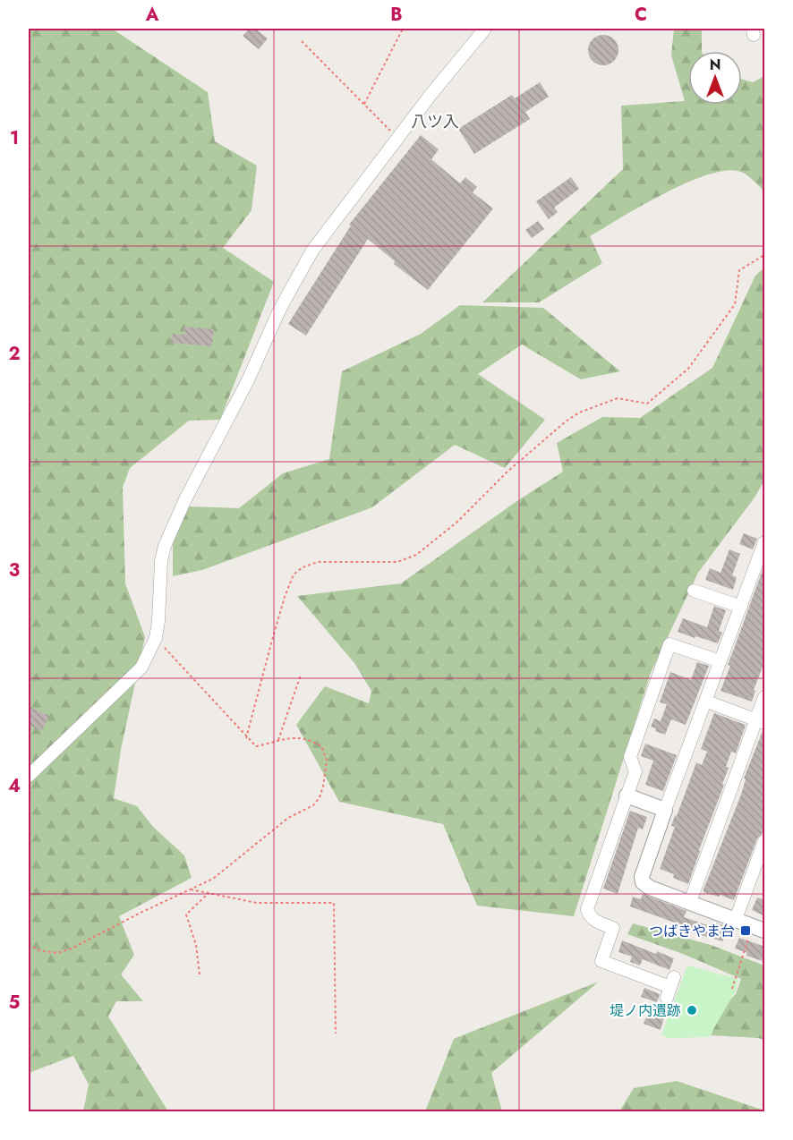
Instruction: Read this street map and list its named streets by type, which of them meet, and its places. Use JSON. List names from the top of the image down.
{
  "districts": ["八ツ入"],
  "places": {
    "transit": ["つばきやま台"],
    "other": ["堤ノ内遺跡"]
  },
  "north": "top",
  "grid": {
    "columns": ["A", "B", "C"],
    "rows": [
      "1",
      "2",
      "3",
      "4",
      "5"
    ]
  }
}
